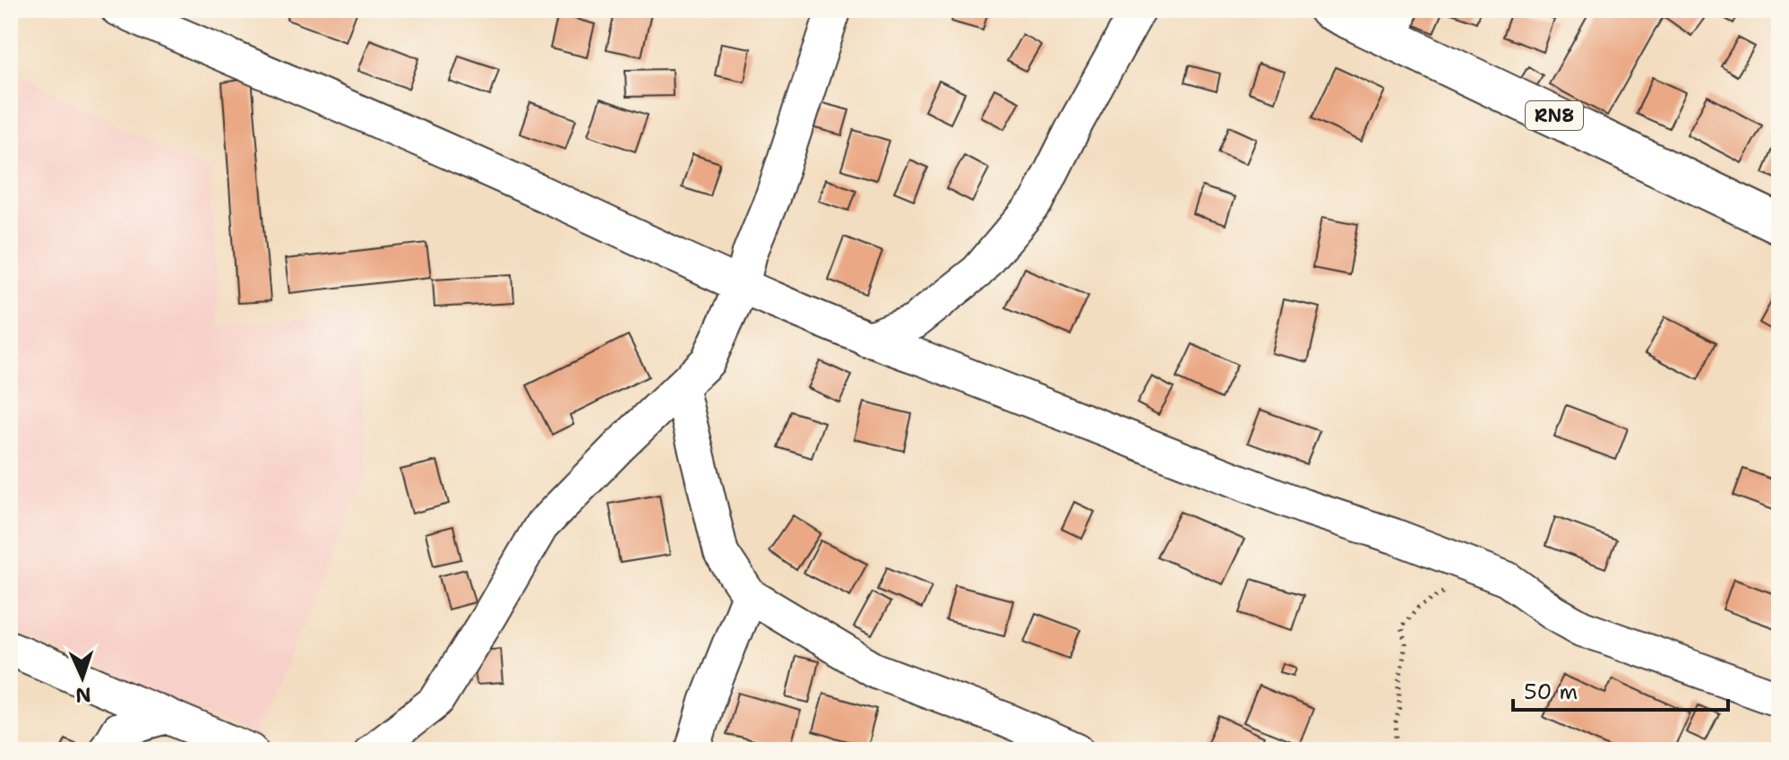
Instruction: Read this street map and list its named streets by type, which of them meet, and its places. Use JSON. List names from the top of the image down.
{
  "streets": {
    "main road": ["RN8"]
  },
  "scale_bar": "50 m",
  "north": "bottom"
}
